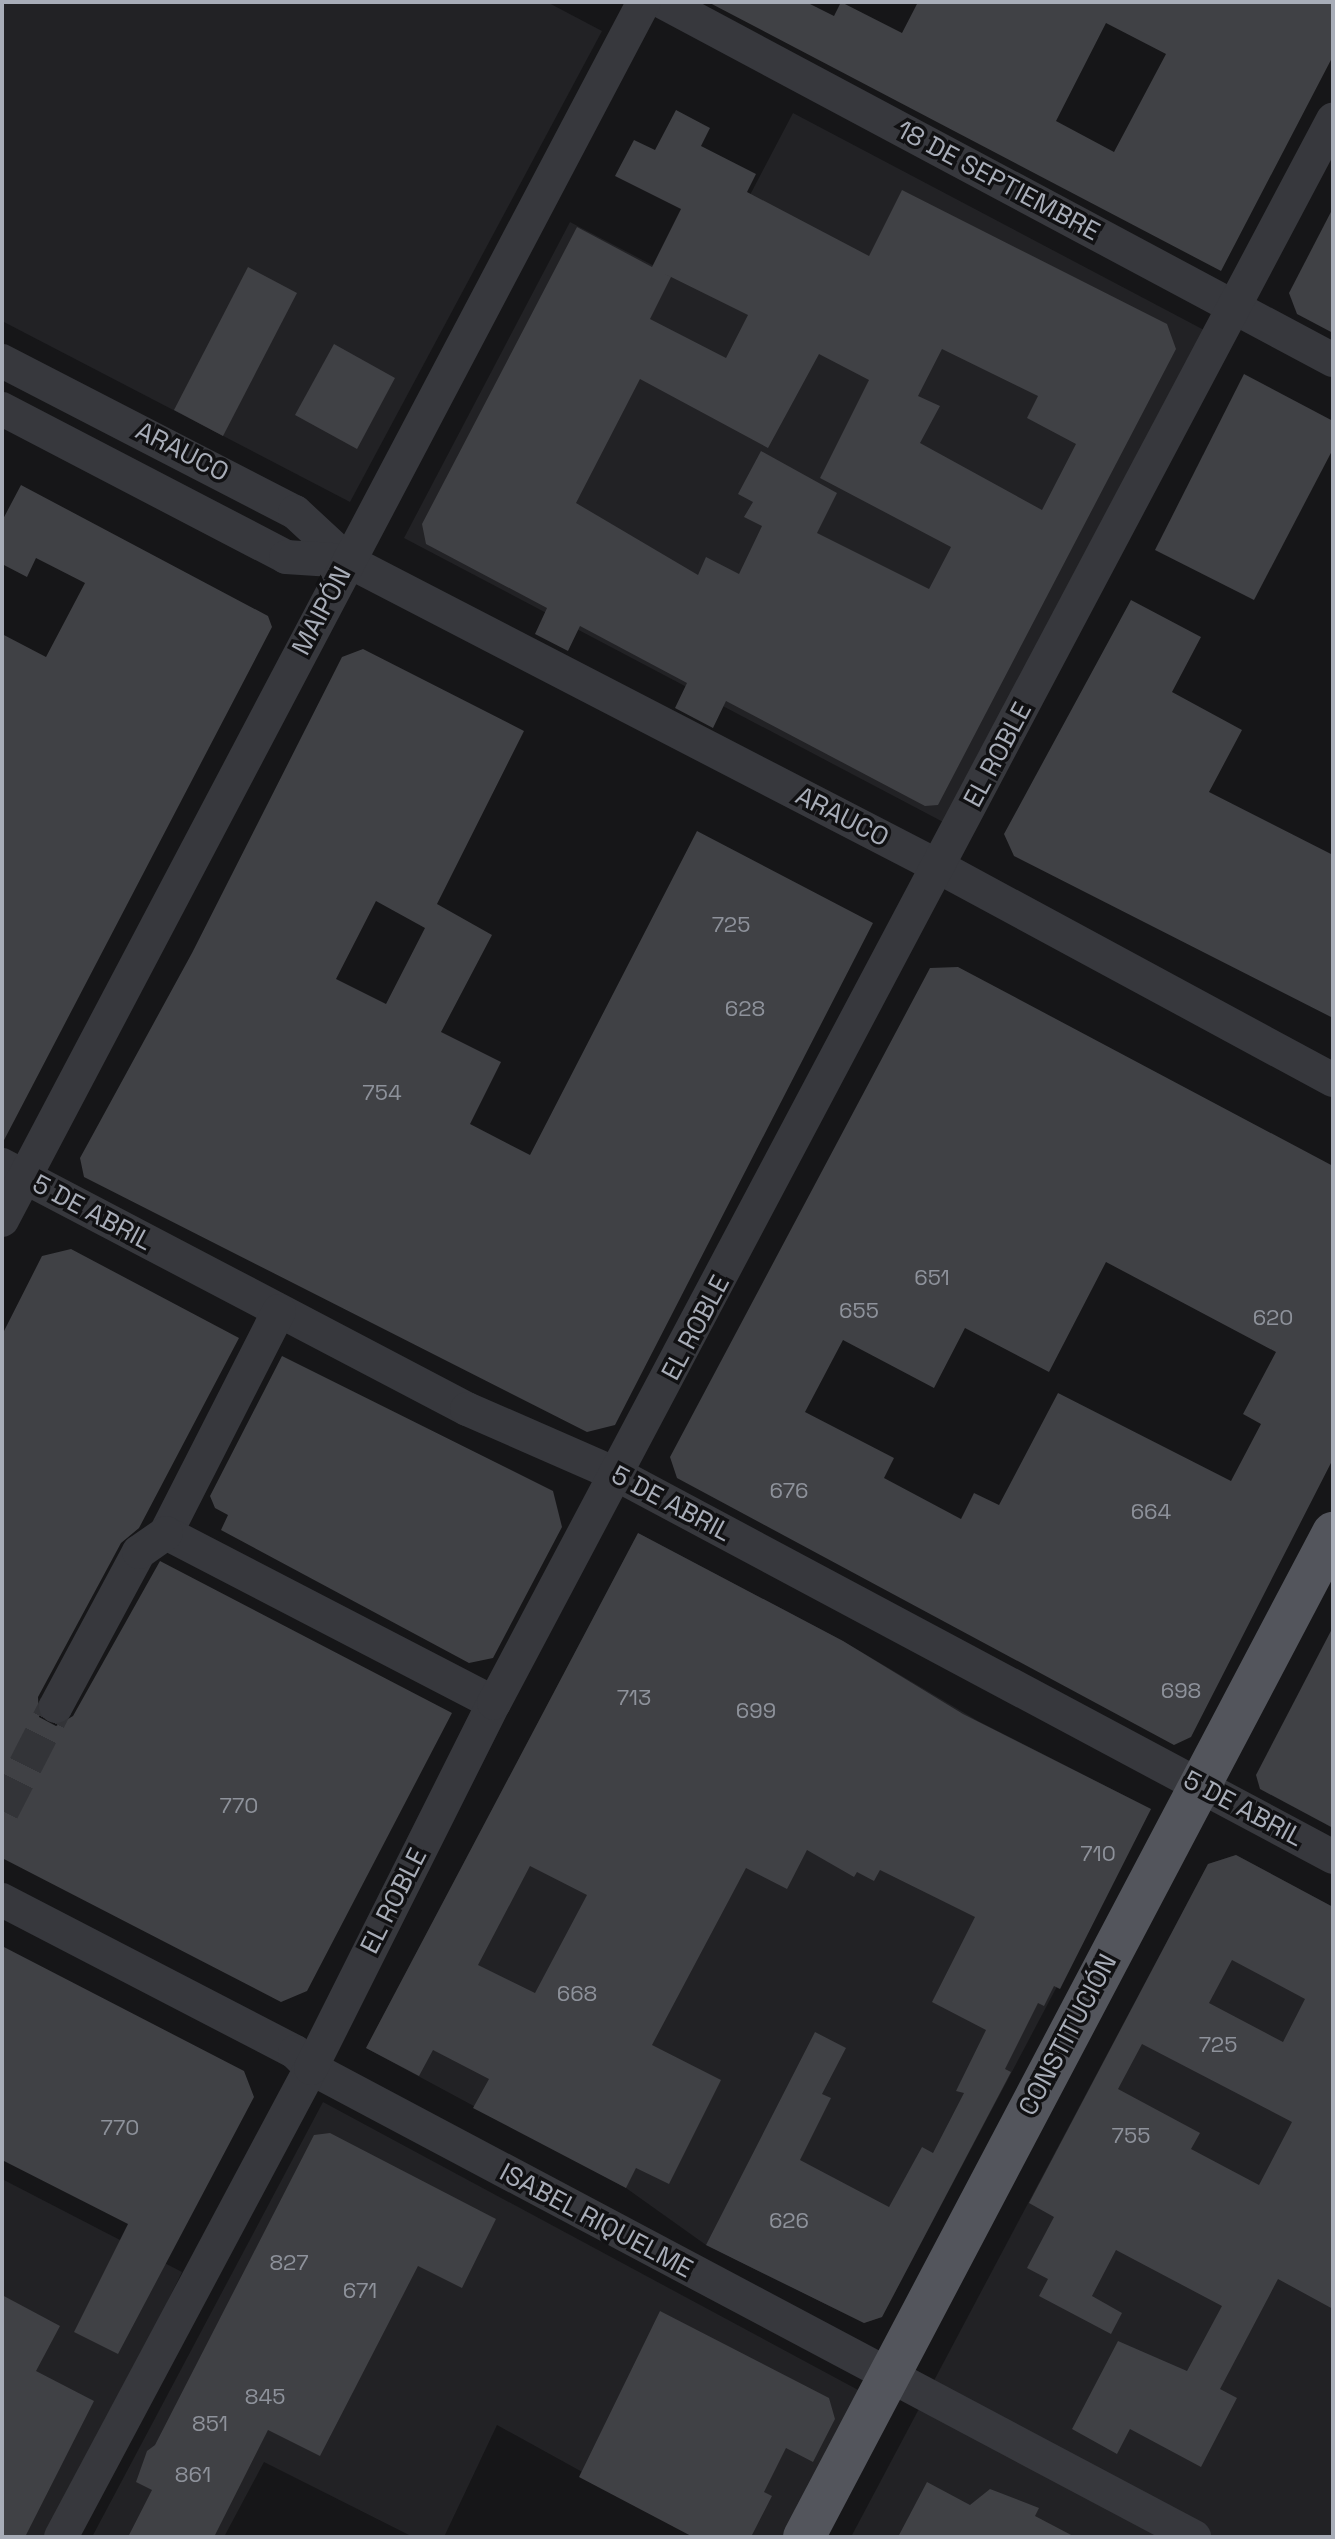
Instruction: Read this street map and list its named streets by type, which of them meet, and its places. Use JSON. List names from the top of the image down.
{
  "streets": {
    "main road": ["CONSTITUCIÓN"],
    "street": [
      "18 DE SEPTIEMBRE",
      "ARAUCO",
      "MAIPÓN",
      "EL ROBLE",
      "5 DE ABRIL",
      "ISABEL RIQUELME"
    ]
  },
  "crossings": [
    ["18 DE SEPTIEMBRE", "EL ROBLE"],
    ["ARAUCO", "MAIPÓN"],
    ["ARAUCO", "EL ROBLE"],
    ["MAIPÓN", "5 DE ABRIL"],
    ["EL ROBLE", "5 DE ABRIL"],
    ["EL ROBLE", "ISABEL RIQUELME"],
    ["5 DE ABRIL", "CONSTITUCIÓN"],
    ["CONSTITUCIÓN", "ISABEL RIQUELME"]
  ],
  "house_numbers": [
    "725",
    "628",
    "754",
    "651",
    "655",
    "620",
    "676",
    "664",
    "698",
    "713",
    "699",
    "770",
    "710",
    "668",
    "725",
    "770",
    "755",
    "626",
    "827",
    "671",
    "845",
    "851",
    "861"
  ]
}
